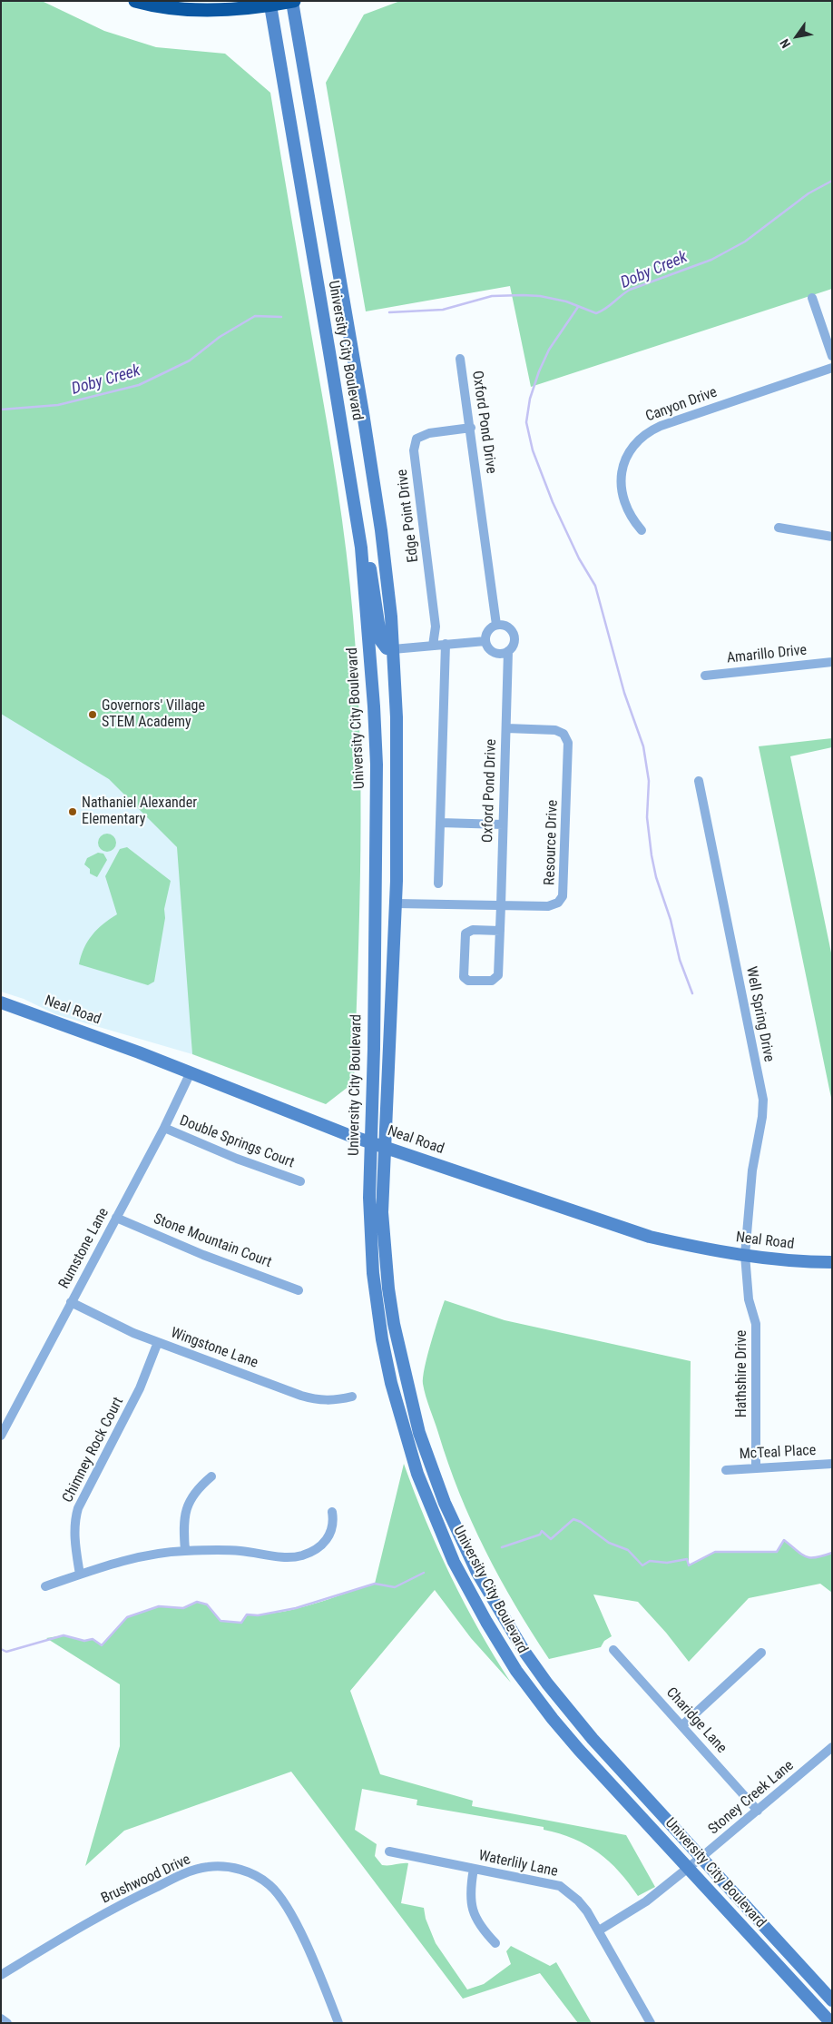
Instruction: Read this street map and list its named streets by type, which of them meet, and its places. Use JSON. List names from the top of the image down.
{
  "streets": {
    "main road": ["University City Boulevard", "Neal Road"],
    "street": [
      "Canyon Drive",
      "Oxford Pond Drive",
      "Edge Point Drive",
      "Amarillo Drive",
      "Resource Drive",
      "Well Spring Drive",
      "Double Springs Court",
      "Stone Mountain Court",
      "Rumstone Lane",
      "Wingstone Lane",
      "Hathshire Drive",
      "Chimney Rock Court",
      "McTeal Place",
      "Charidge Lane",
      "Stoney Creek Lane",
      "Waterlily Lane",
      "Brushwood Drive"
    ]
  },
  "crossings": [
    ["University City Boulevard", "Resource Drive"],
    ["University City Boulevard", "Neal Road"],
    ["University City Boulevard", "Stoney Creek Lane"],
    ["Oxford Pond Drive", "Edge Point Drive"],
    ["Oxford Pond Drive", "Resource Drive"],
    ["Neal Road", "Well Spring Drive"],
    ["Neal Road", "Rumstone Lane"],
    ["Neal Road", "Hathshire Drive"],
    ["Well Spring Drive", "Hathshire Drive"],
    ["Double Springs Court", "Rumstone Lane"],
    ["Stone Mountain Court", "Rumstone Lane"],
    ["Rumstone Lane", "Wingstone Lane"],
    ["Wingstone Lane", "Chimney Rock Court"],
    ["Hathshire Drive", "McTeal Place"],
    ["Charidge Lane", "Stoney Creek Lane"],
    ["Stoney Creek Lane", "Waterlily Lane"]
  ],
  "water": ["Doby Creek"],
  "places": ["Governors' Village STEM Academy", "Nathaniel Alexander Elementary"],
  "north": "bottom left"
}
